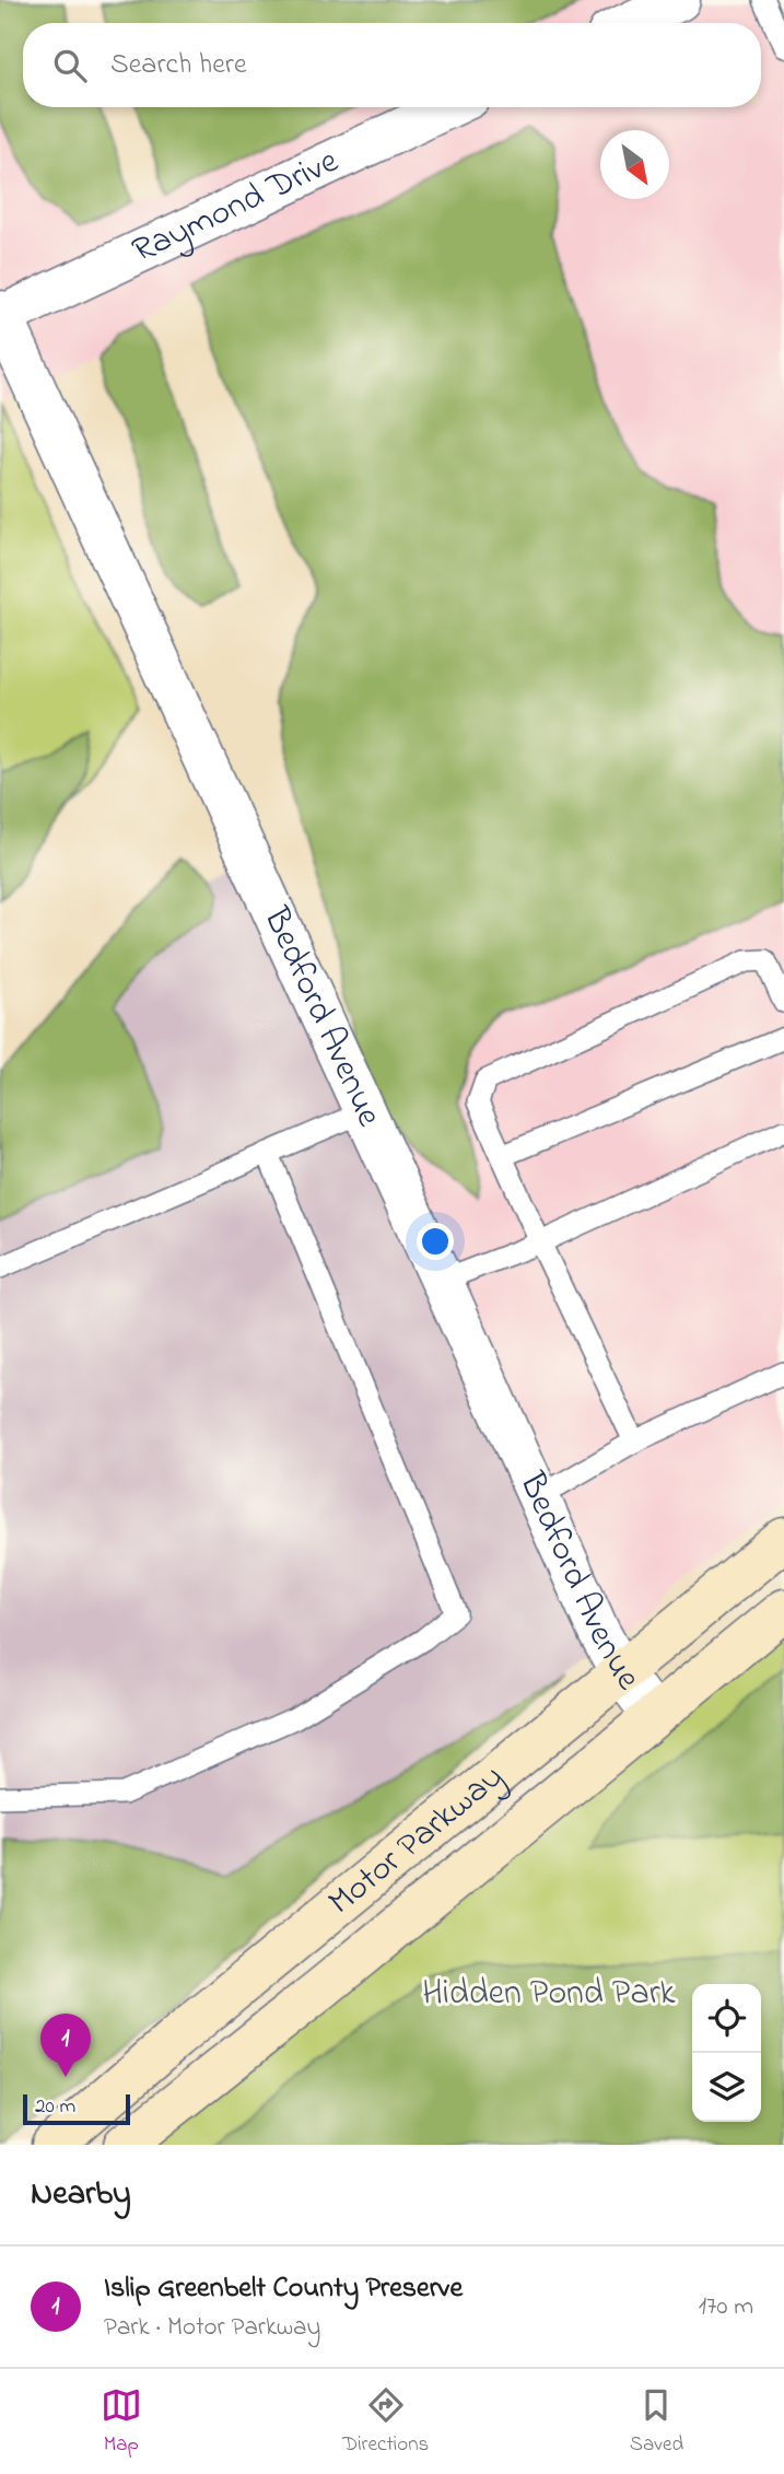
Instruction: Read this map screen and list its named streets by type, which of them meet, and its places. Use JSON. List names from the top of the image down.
{
  "streets": {
    "main road": ["Motor Parkway"],
    "street": ["Raymond Drive", "Bedford Avenue"]
  },
  "crossings": [
    ["Raymond Drive", "Bedford Avenue"],
    ["Bedford Avenue", "Motor Parkway"]
  ],
  "parks": ["Hidden Pond Park"],
  "scale_bar": "20 m",
  "north": "bottom right",
  "page": {
    "search": "Search here",
    "pins": "1",
    "scale": "20 m",
    "heading": "Nearby",
    "list": [
      {
        "mark": "1",
        "name": "Islip Greenbelt County Preserve",
        "note": "Park · Motor Parkway",
        "value": "170 m"
      }
    ],
    "nav": ["Map", "Directions", "Saved"]
  }
}
